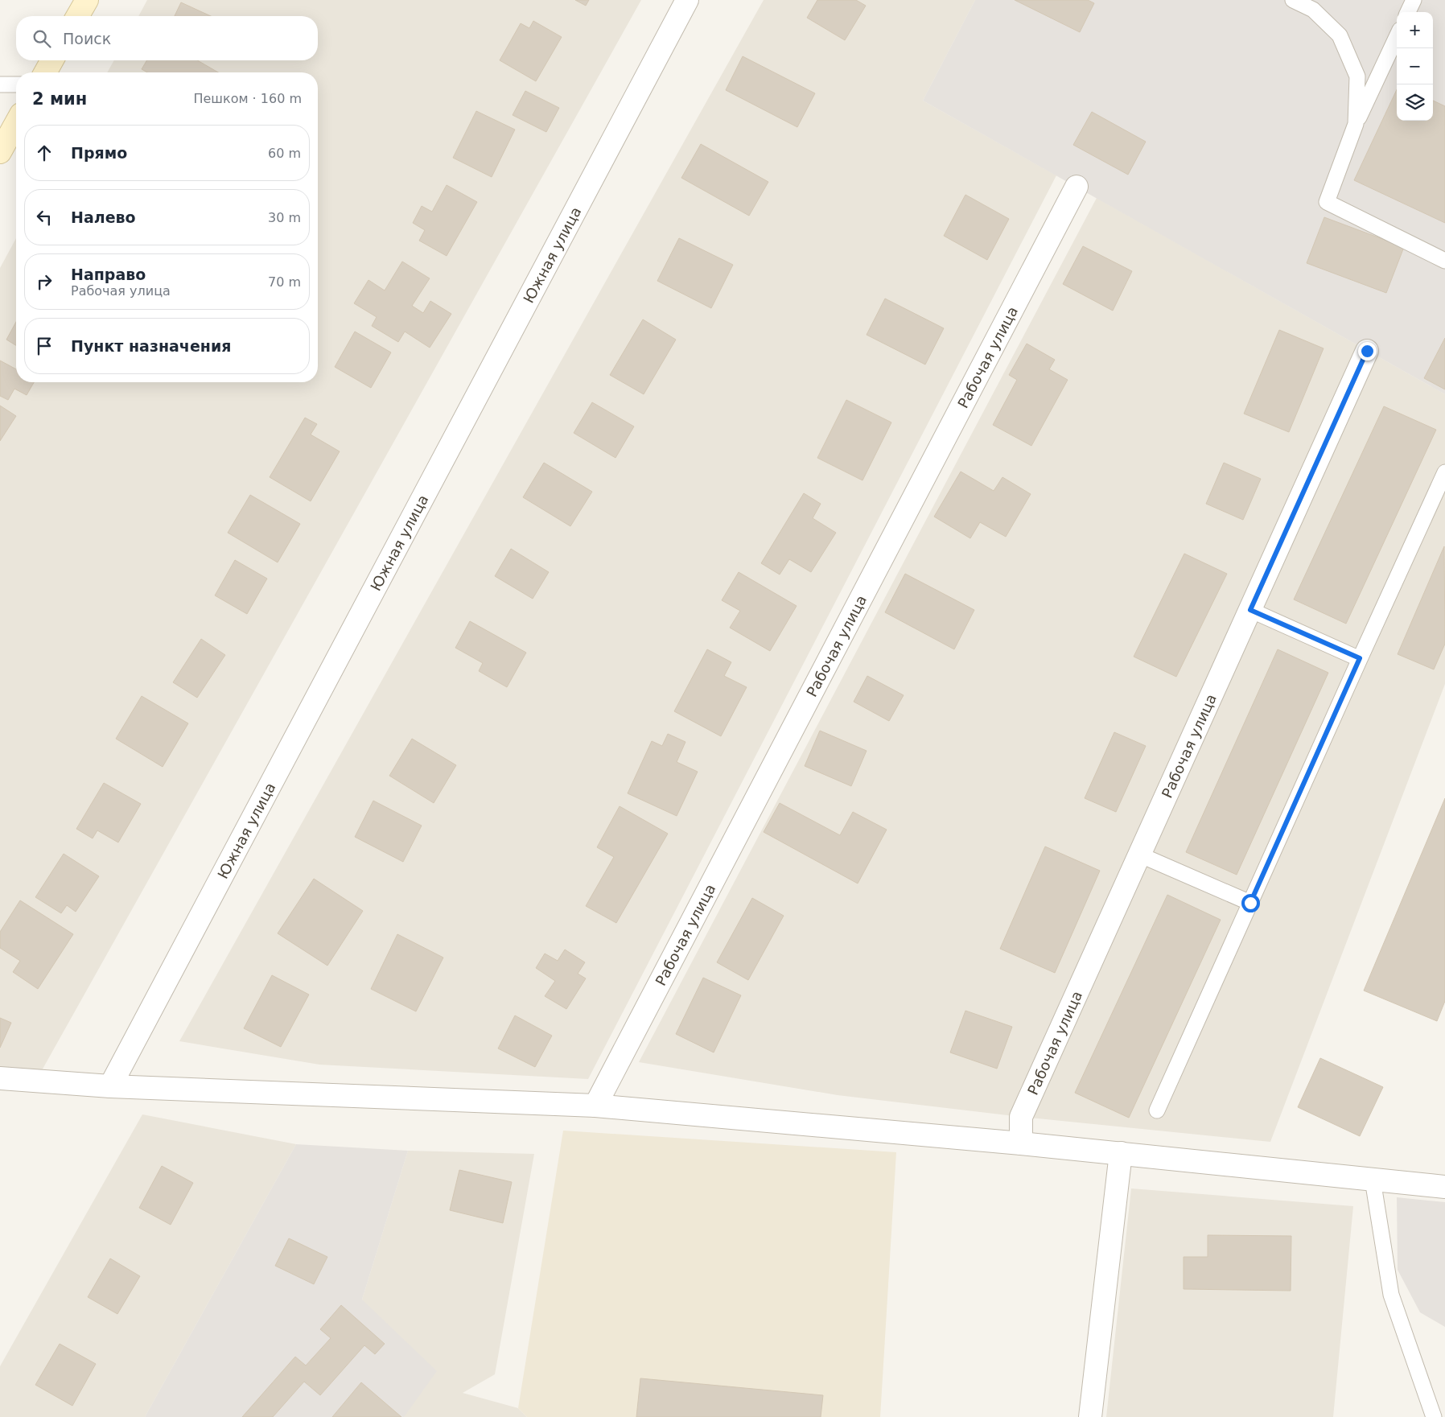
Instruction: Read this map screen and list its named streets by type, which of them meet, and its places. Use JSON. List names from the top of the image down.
{
  "streets": {
    "street": ["Южная улица", "Рабочая улица"]
  },
  "page": {
    "map_buttons": ["+", "−"],
    "search": "Поиск",
    "heading": ["2 мин", "Пешком · 160 m"],
    "list": [
      ["Прямо", "60 m"],
      ["Налево", "30 m"],
      ["Направо", "Рабочая улица", "70 m"],
      "Пункт назначения"
    ]
  }
}
